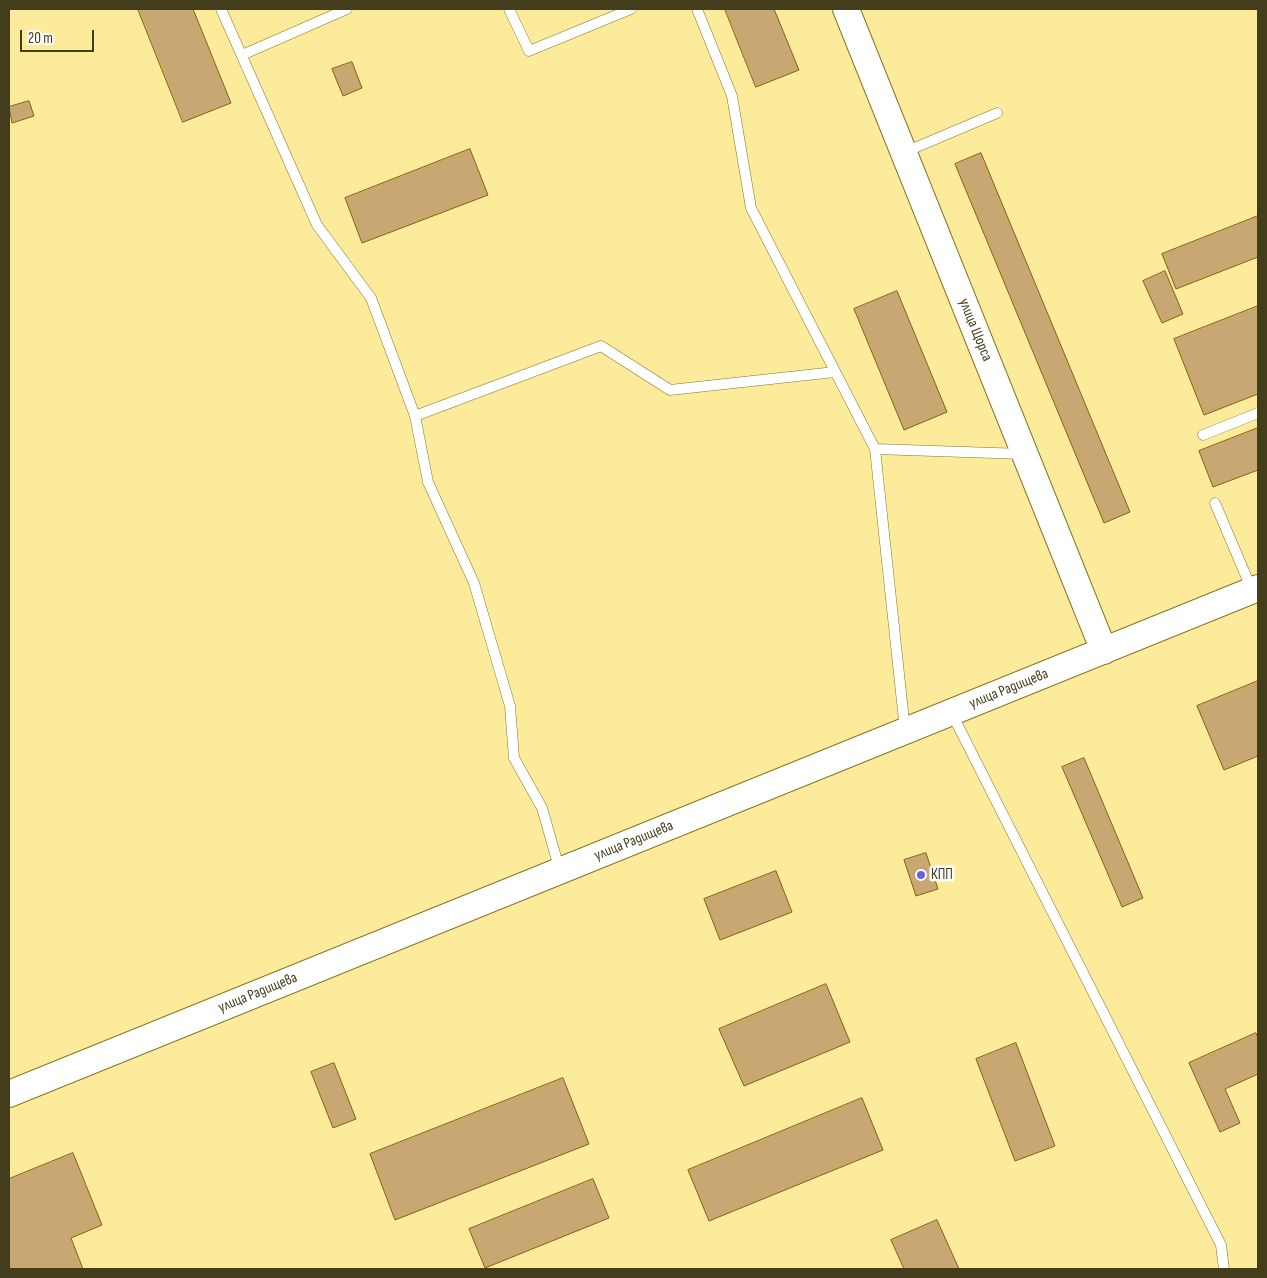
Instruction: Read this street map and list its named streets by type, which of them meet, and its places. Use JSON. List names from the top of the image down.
{
  "streets": {
    "street": ["улица Щорса", "улица Радищева"]
  },
  "crossings": [
    ["улица Щорса", "улица Радищева"]
  ],
  "places": ["КПП"],
  "scale_bar": "20 m"
}
